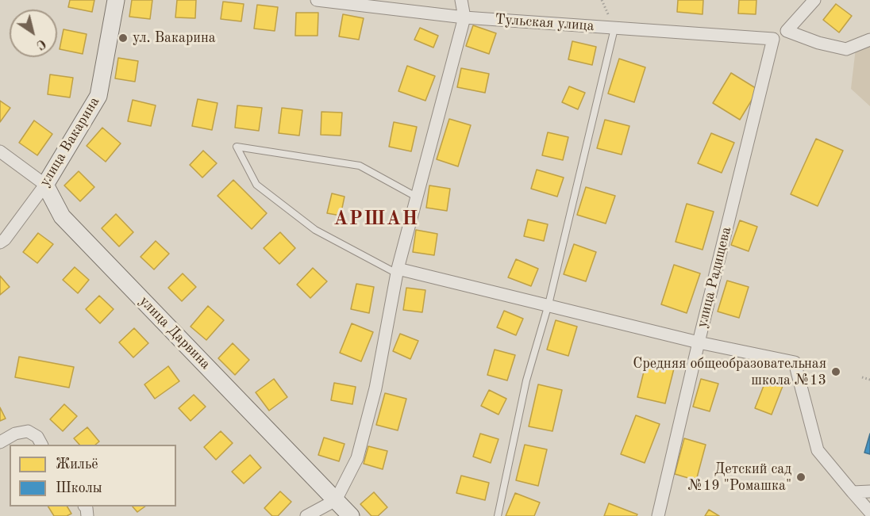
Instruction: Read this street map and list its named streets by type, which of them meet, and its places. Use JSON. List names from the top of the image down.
{
  "streets": {
    "street": [
      "Тульская улица",
      "улица Вакарина",
      "улица Радищева",
      "улица Дарвина"
    ]
  },
  "crossings": [
    ["Тульская улица", "улица Радищева"],
    ["улица Вакарина", "улица Дарвина"]
  ],
  "districts": ["АРШАН"],
  "places": ["ул. Вакарина", "Средняя общеобразовательная школа №13", "Детский сад №19 \"Ромашка\""],
  "legend": ["Жильё", "Школы"],
  "north": "bottom right"
}
